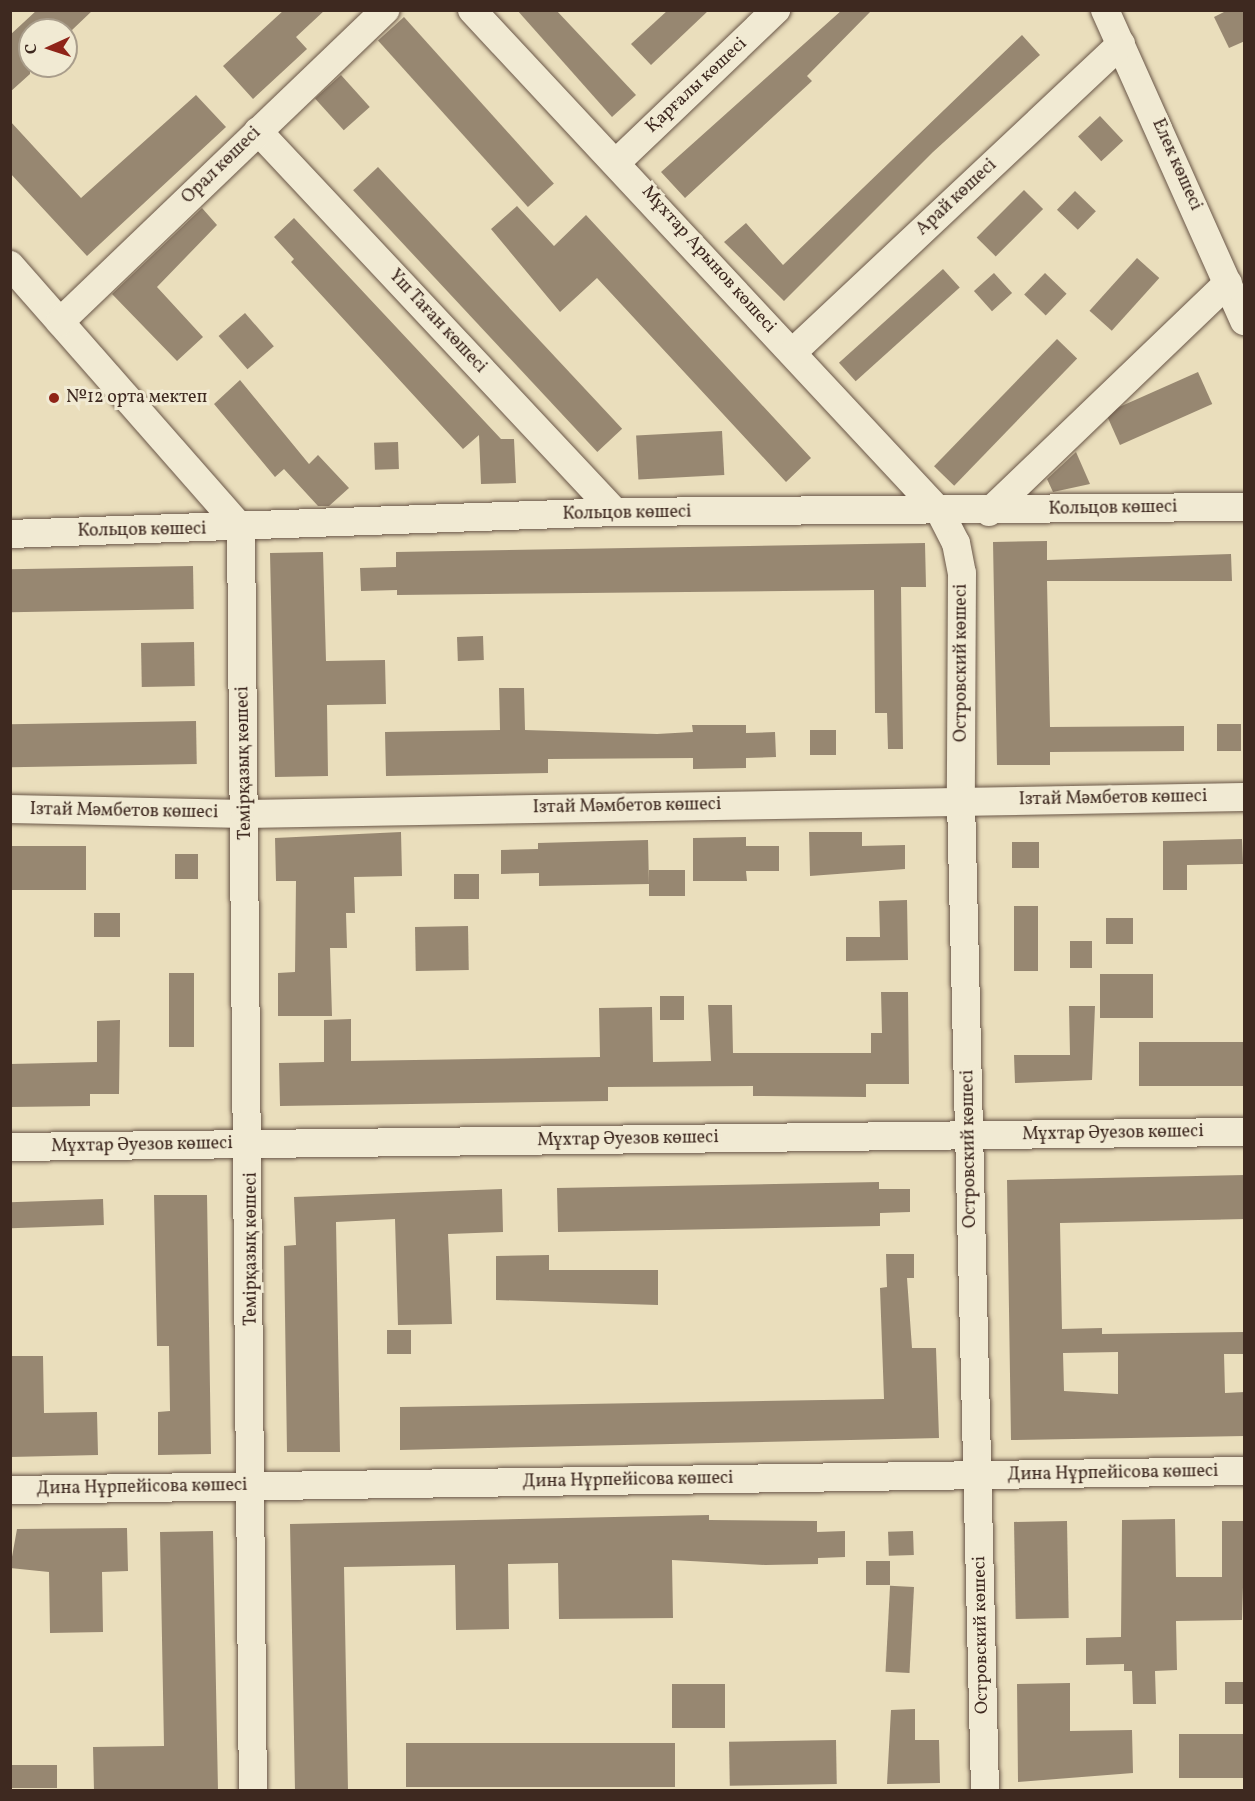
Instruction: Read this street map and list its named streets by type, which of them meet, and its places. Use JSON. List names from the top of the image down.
{
  "streets": {
    "street": [
      "Қарғалы көшесі",
      "Елек көшесі",
      "Орал көшесі",
      "Арай көшесі",
      "Мұхтар Арынов көшесі",
      "Үш Таған көшесі",
      "Кольцов көшесі",
      "Островский көшесі",
      "Темірқазық көшесі",
      "Ізтай Мәмбетов көшесі",
      "Мұхтар Әуезов көшесі",
      "Дина Нұрпейісова көшесі"
    ]
  },
  "crossings": [
    ["Қарғалы көшесі", "Мұхтар Арынов көшесі"],
    ["Елек көшесі", "Арай көшесі"],
    ["Орал көшесі", "Үш Таған көшесі"],
    ["Арай көшесі", "Мұхтар Арынов көшесі"],
    ["Мұхтар Арынов көшесі", "Кольцов көшесі"],
    ["Мұхтар Арынов көшесі", "Островский көшесі"],
    ["Үш Таған көшесі", "Кольцов көшесі"],
    ["Кольцов көшесі", "Островский көшесі"],
    ["Кольцов көшесі", "Темірқазық көшесі"],
    ["Островский көшесі", "Ізтай Мәмбетов көшесі"],
    ["Островский көшесі", "Мұхтар Әуезов көшесі"],
    ["Островский көшесі", "Дина Нұрпейісова көшесі"],
    ["Темірқазық көшесі", "Ізтай Мәмбетов көшесі"],
    ["Темірқазық көшесі", "Мұхтар Әуезов көшесі"],
    ["Темірқазық көшесі", "Дина Нұрпейісова көшесі"]
  ],
  "places": ["№12 орта мектеп"],
  "north": "left"
}
